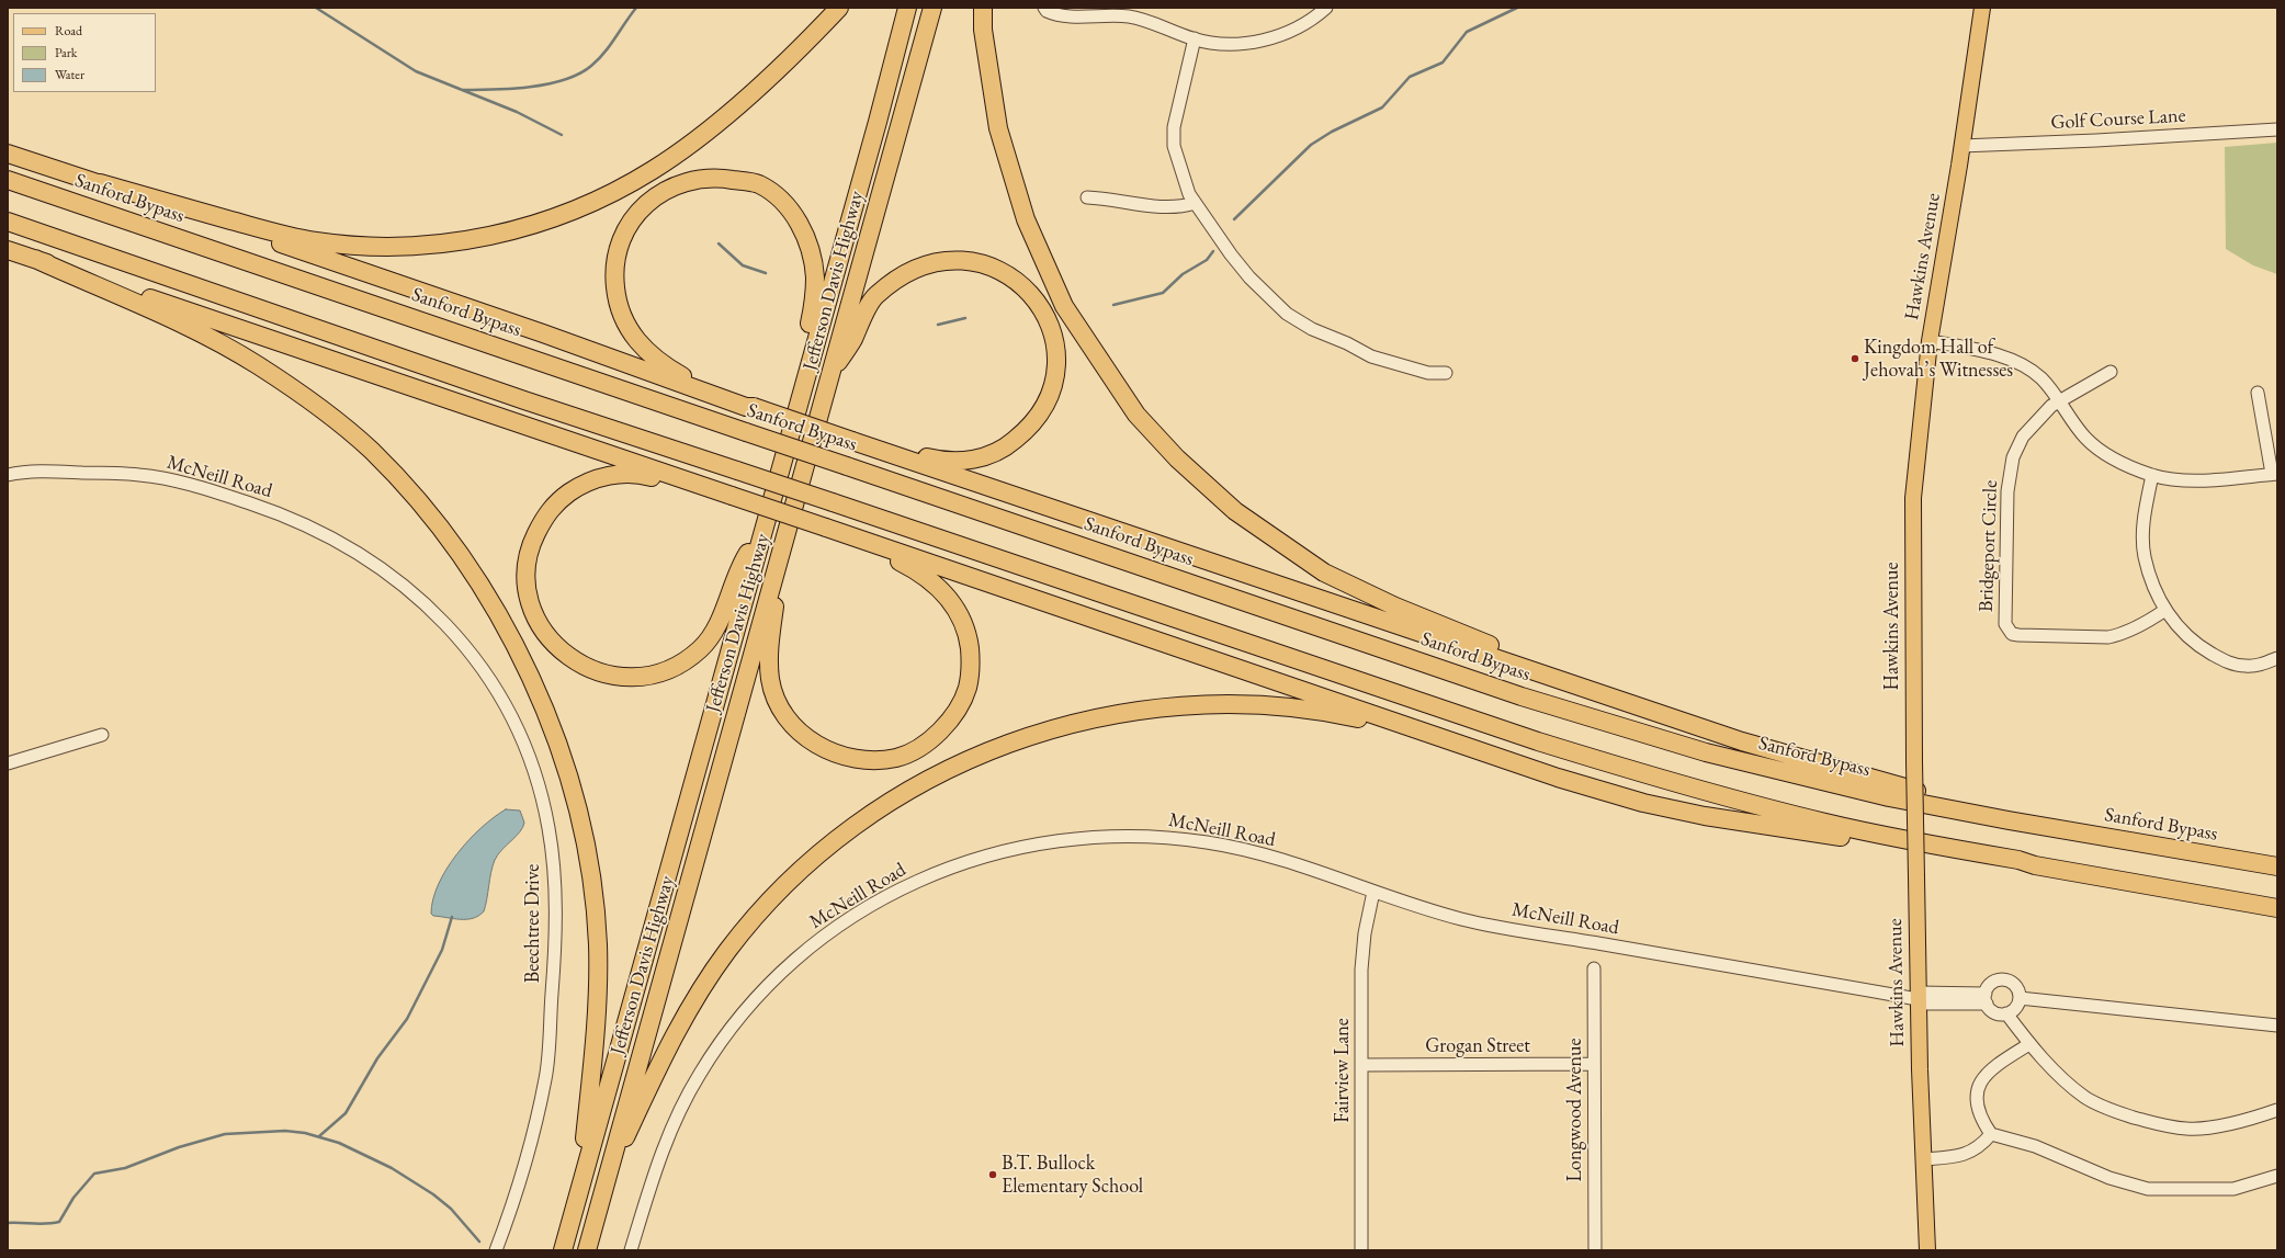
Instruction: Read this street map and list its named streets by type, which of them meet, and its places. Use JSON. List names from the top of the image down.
{
  "streets": {
    "highway": ["Sanford Bypass", "Jefferson Davis Highway"],
    "main road": ["Hawkins Avenue"],
    "street": [
      "Golf Course Lane",
      "McNeill Road",
      "Bridgeport Circle",
      "Beechtree Drive",
      "Grogan Street",
      "Fairview Lane",
      "Longwood Avenue"
    ]
  },
  "crossings": [
    ["Golf Course Lane", "Hawkins Avenue"],
    ["Hawkins Avenue", "McNeill Road"],
    ["McNeill Road", "Beechtree Drive"],
    ["McNeill Road", "Fairview Lane"],
    ["Grogan Street", "Fairview Lane"],
    ["Grogan Street", "Longwood Avenue"]
  ],
  "places": ["Kingdom Hall of Jehovah’s Witnesses", "B.T. Bullock Elementary School"],
  "legend": ["Road", "Park", "Water"]
}
